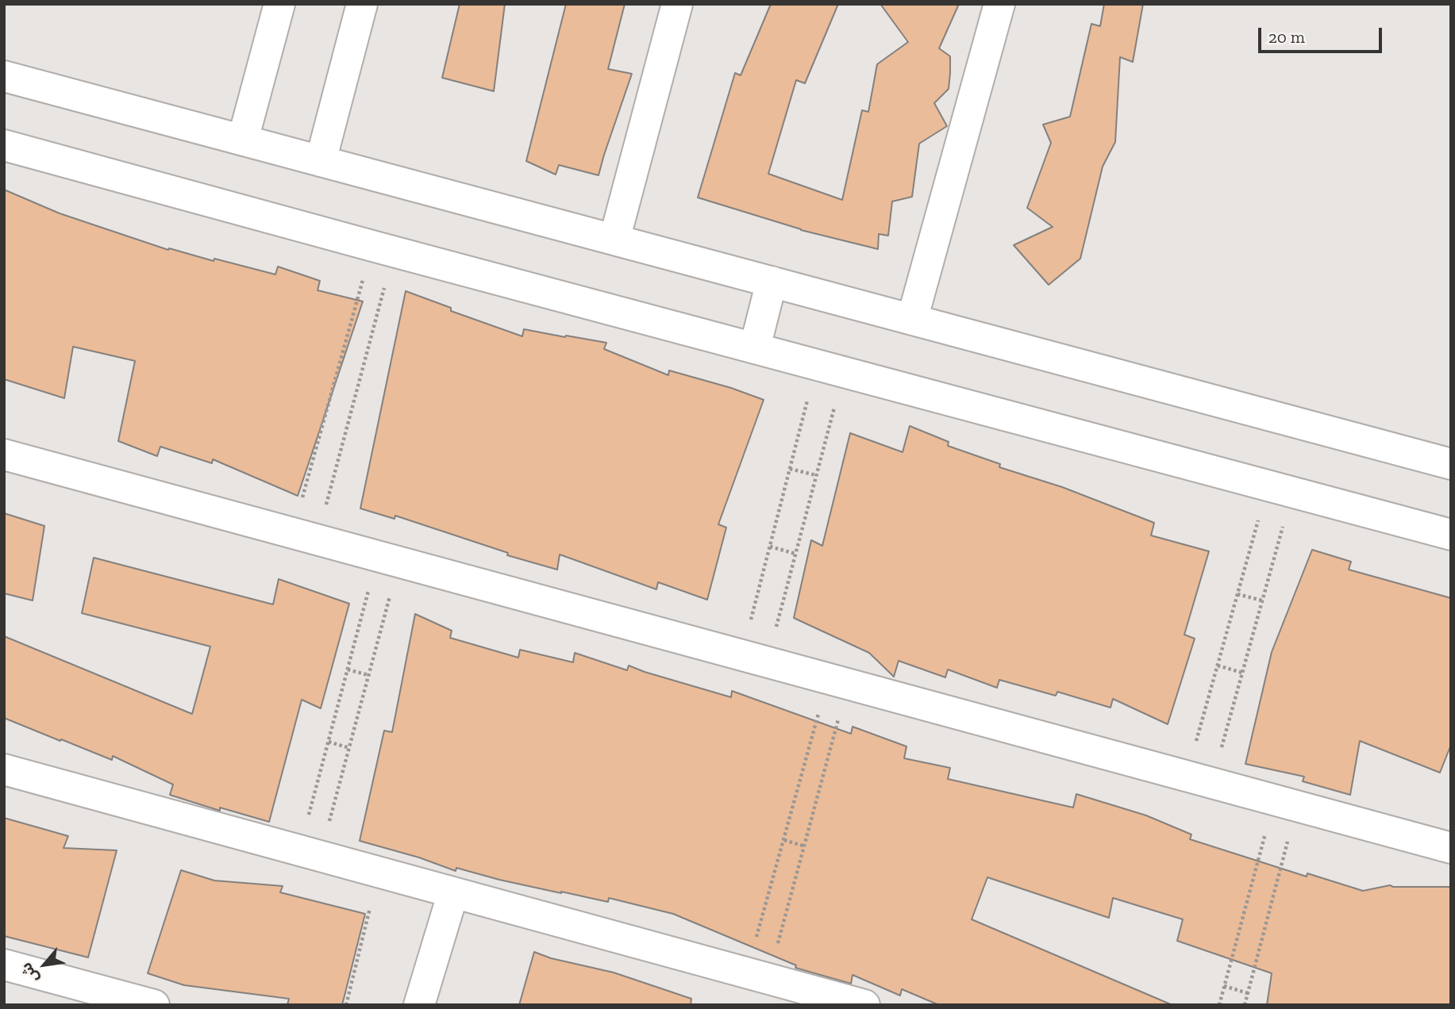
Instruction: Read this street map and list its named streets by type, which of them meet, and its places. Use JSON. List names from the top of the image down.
{
  "scale_bar": "20 m",
  "north": "bottom left"
}
